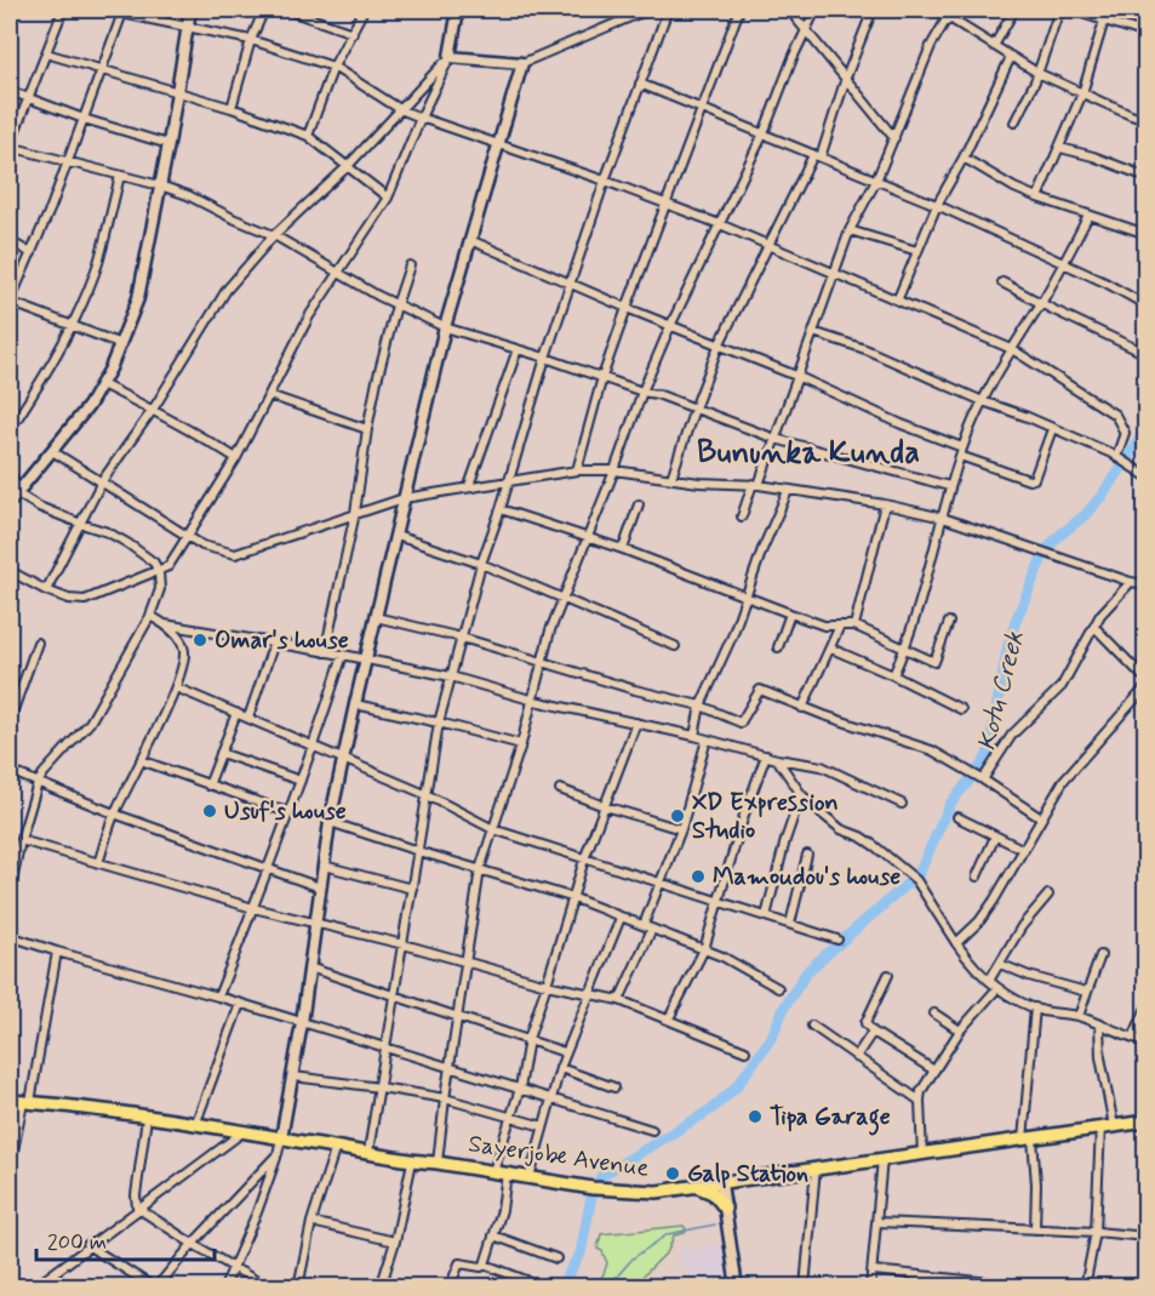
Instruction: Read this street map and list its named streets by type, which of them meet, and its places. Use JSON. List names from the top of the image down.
{
  "streets": {
    "main road": ["Sayerjobe Avenue"]
  },
  "districts": ["Bununka Kunda"],
  "water": ["Kotu Creek"],
  "places": [
    "Omar's house",
    "Usuf's house",
    "XD Expression Studio",
    "Mamoudou's house",
    "Tipa Garage",
    "Galp Station"
  ],
  "scale_bar": "200 m"
}
